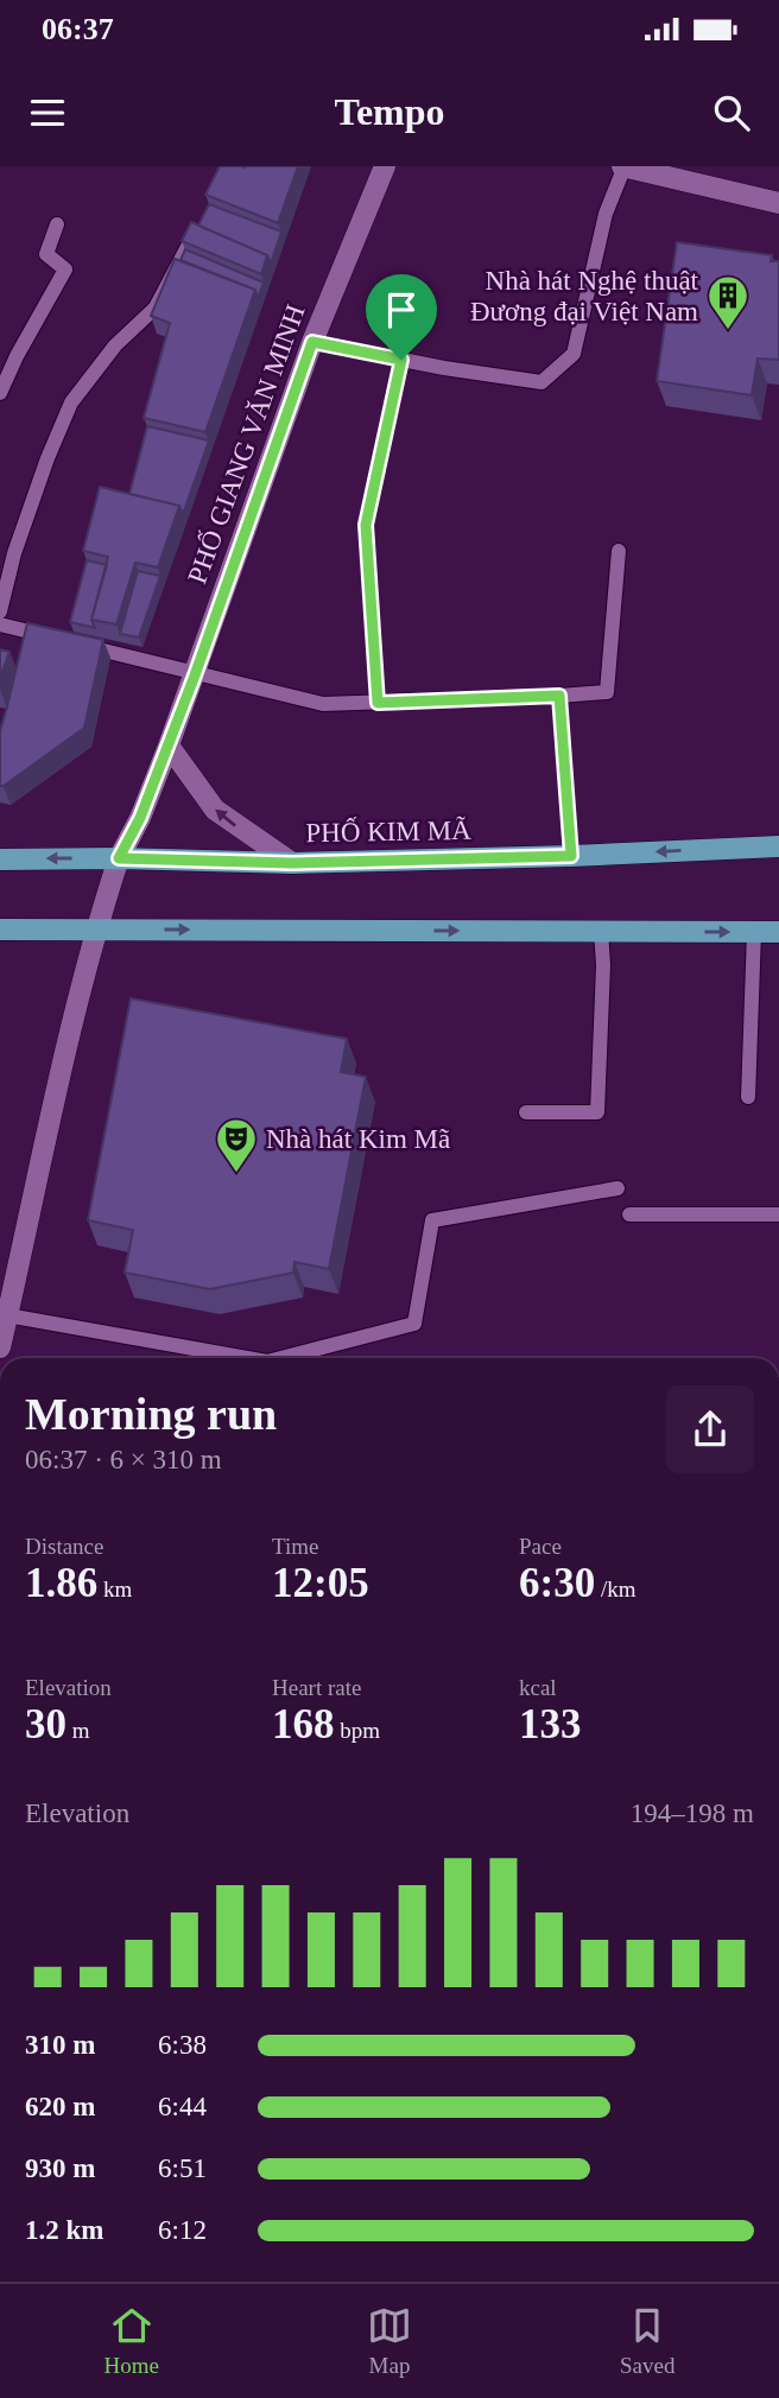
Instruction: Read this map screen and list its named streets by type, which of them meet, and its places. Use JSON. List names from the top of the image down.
{
  "streets": {
    "main road": ["PHỐ KIM MÃ"],
    "street": ["PHỐ GIANG VĂN MINH"]
  },
  "crossings": [
    ["PHỐ GIANG VĂN MINH", "PHỐ KIM MÃ"]
  ],
  "places": {
    "building": ["Nhà hát Nghệ thuật Đương đại Việt Nam"],
    "theatre": ["Nhà hát Kim Mã"]
  },
  "page": {
    "status": "06:37",
    "header": "Tempo",
    "heading": ["Morning run", "06:37 · 6 × 310 m"],
    "stats": [
      ["Distance", "1.86 km"],
      ["Time", "12:05"],
      ["Pace", "6:30 /km"],
      ["Elevation", "30 m"],
      ["Heart rate", "168 bpm"],
      ["kcal", "133"]
    ],
    "chart": ["Elevation", "194–198 m"],
    "list": [
      {
        "name": "310 m",
        "note": "6:38"
      },
      {
        "name": "620 m",
        "note": "6:44"
      },
      {
        "name": "930 m",
        "note": "6:51"
      },
      {
        "name": "1.2 km",
        "note": "6:12"
      }
    ],
    "tabs": ["Home", "Map", "Saved"]
  }
}
